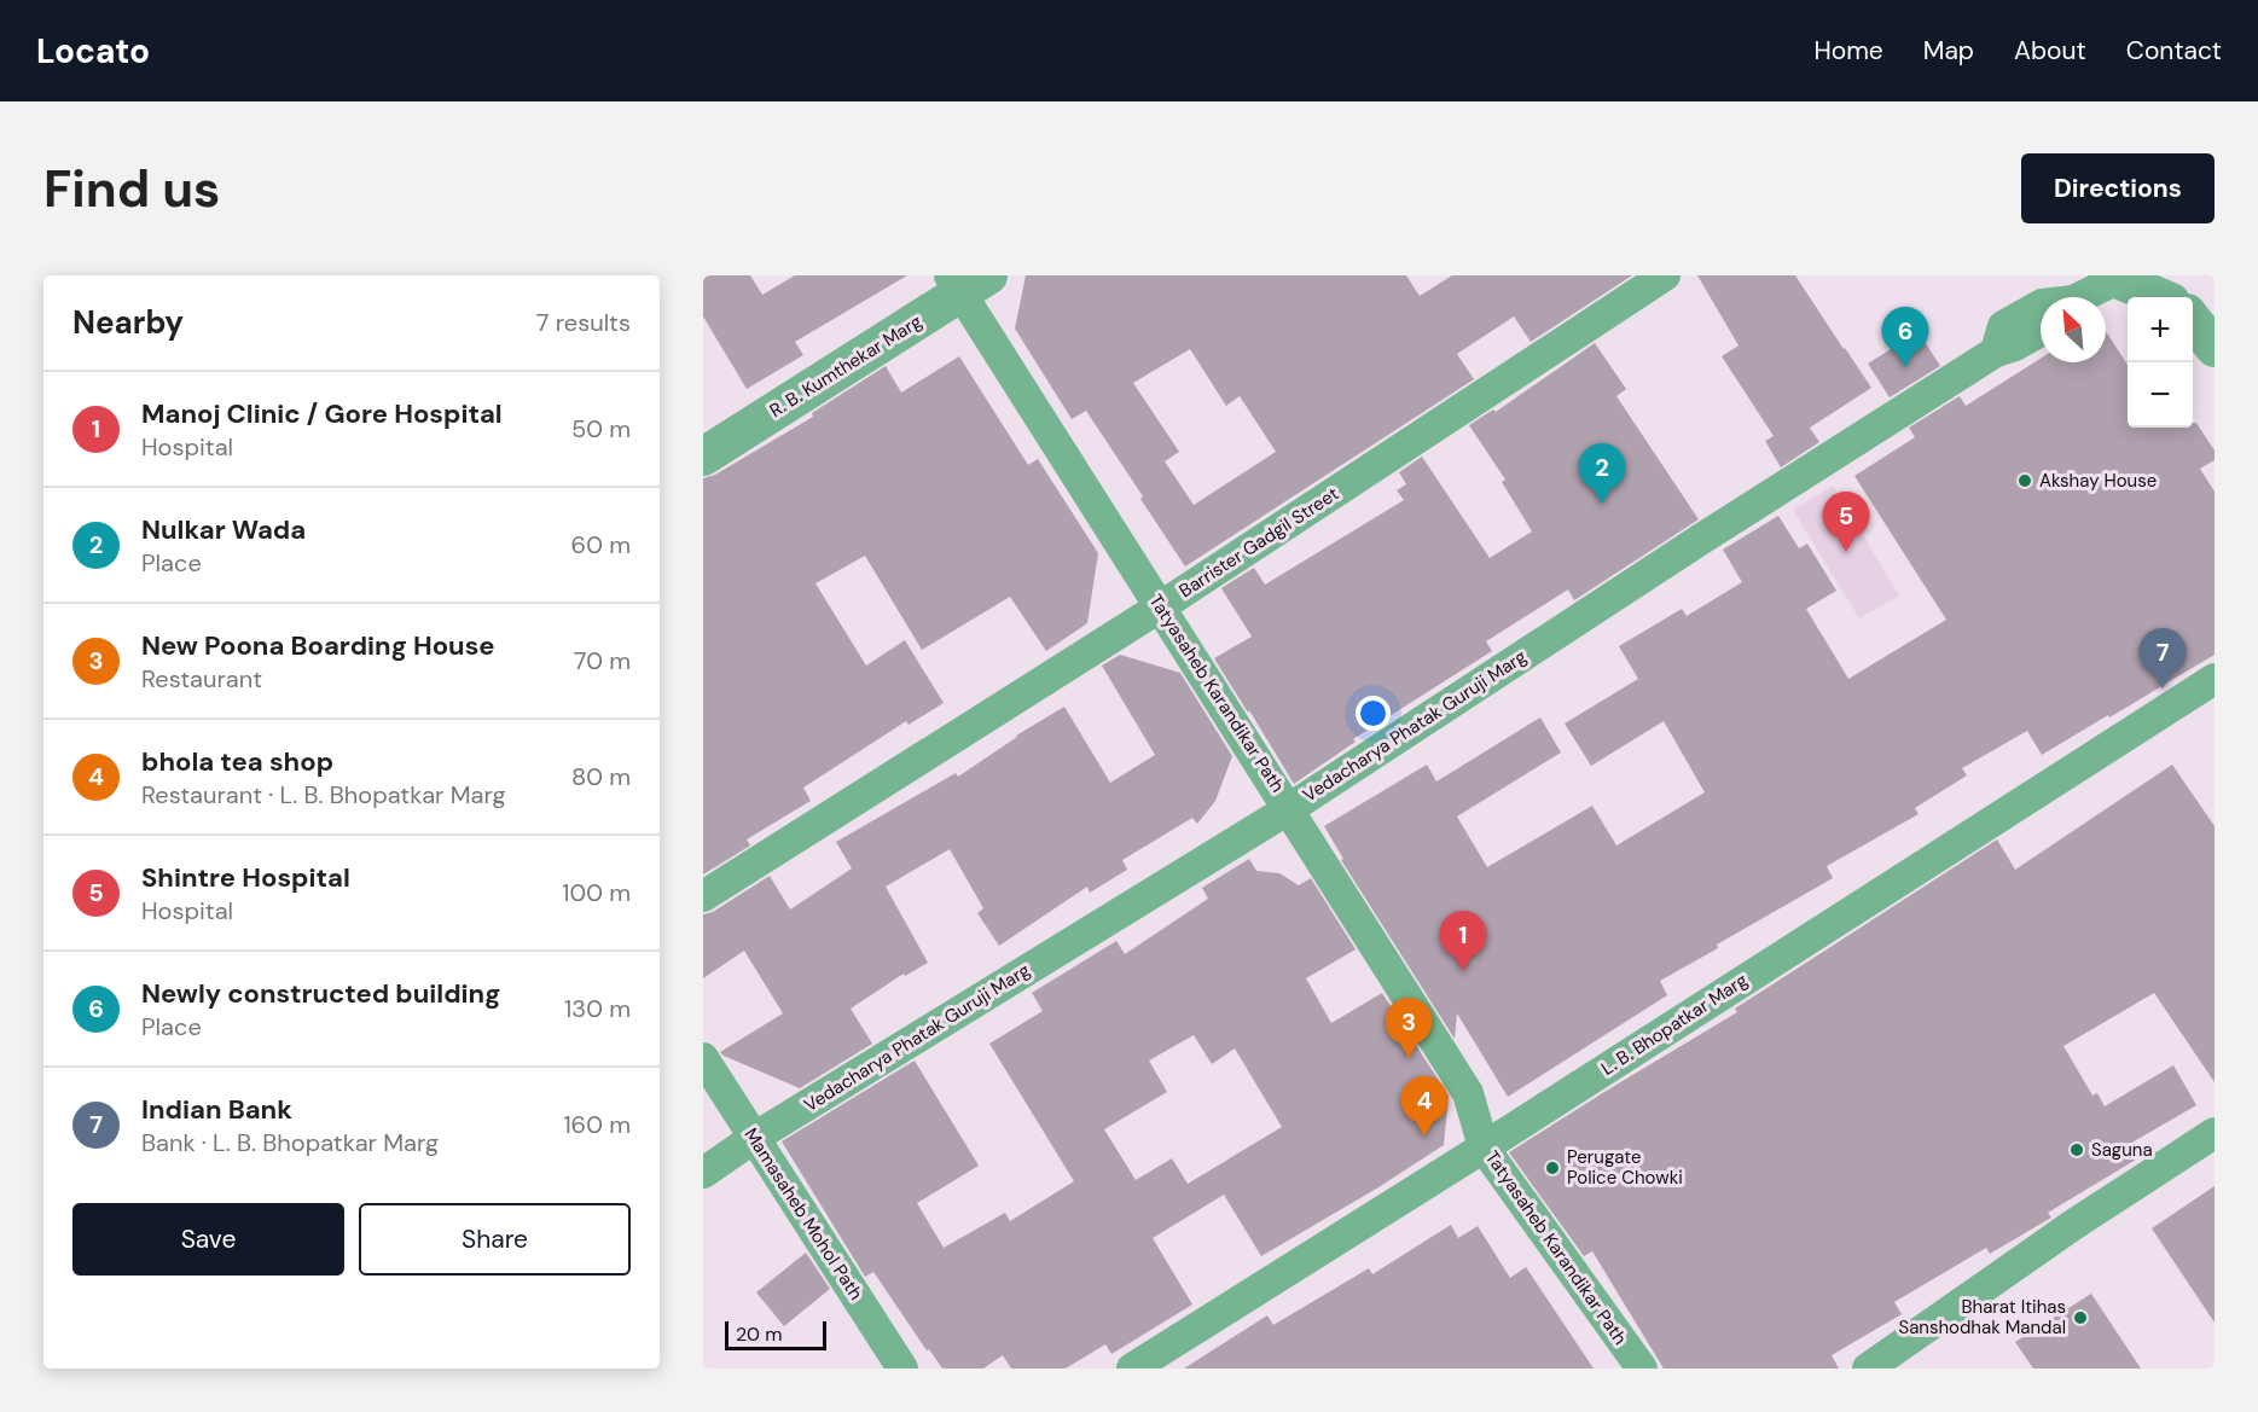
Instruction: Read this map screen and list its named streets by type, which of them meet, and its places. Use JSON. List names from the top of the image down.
{
  "streets": {
    "street": [
      "R. B. Kumthekar Marg",
      "Barrister Gadgil Street",
      "Tatyasaheb Karandikar Path",
      "Vedacharya Phatak Guruji Marg",
      "L. B. Bhopatkar Marg",
      "Mamasaheb Mohol Path"
    ]
  },
  "crossings": [
    ["R. B. Kumthekar Marg", "Tatyasaheb Karandikar Path"],
    ["Barrister Gadgil Street", "Tatyasaheb Karandikar Path"],
    ["Tatyasaheb Karandikar Path", "Vedacharya Phatak Guruji Marg"],
    ["Tatyasaheb Karandikar Path", "L. B. Bhopatkar Marg"],
    ["Vedacharya Phatak Guruji Marg", "Mamasaheb Mohol Path"]
  ],
  "places": [
    "Akshay House",
    "Saguna",
    "Perugate Police Chowki",
    "Bharat Itihas Sanshodhak Mandal"
  ],
  "scale_bar": "20 m",
  "north": "top left",
  "page": {
    "header": "Locato",
    "nav": [
      "Home",
      "Map",
      "About",
      "Contact"
    ],
    "buttons": [
      "Directions",
      ["Save", "Share"]
    ],
    "title": "Find us",
    "heading": ["Nearby", "7 results"],
    "map_buttons": ["+", "−"],
    "pins": [
      "6",
      "2",
      "5",
      "7",
      "1",
      "3",
      "4"
    ],
    "list": [
      {
        "mark": "1",
        "name": "Manoj Clinic / Gore Hospital",
        "note": "Hospital",
        "value": "50 m"
      },
      {
        "mark": "2",
        "name": "Nulkar Wada",
        "note": "Place",
        "value": "60 m"
      },
      {
        "mark": "3",
        "name": "New Poona Boarding House",
        "note": "Restaurant",
        "value": "70 m"
      },
      {
        "mark": "4",
        "name": "bhola tea shop",
        "note": "Restaurant · L. B. Bhopatkar Marg",
        "value": "80 m"
      },
      {
        "mark": "5",
        "name": "Shintre Hospital",
        "note": "Hospital",
        "value": "100 m"
      },
      {
        "mark": "6",
        "name": "Newly constructed building",
        "note": "Place",
        "value": "130 m"
      },
      {
        "mark": "7",
        "name": "Indian Bank",
        "note": "Bank · L. B. Bhopatkar Marg",
        "value": "160 m"
      }
    ],
    "scale": "20 m"
  }
}
